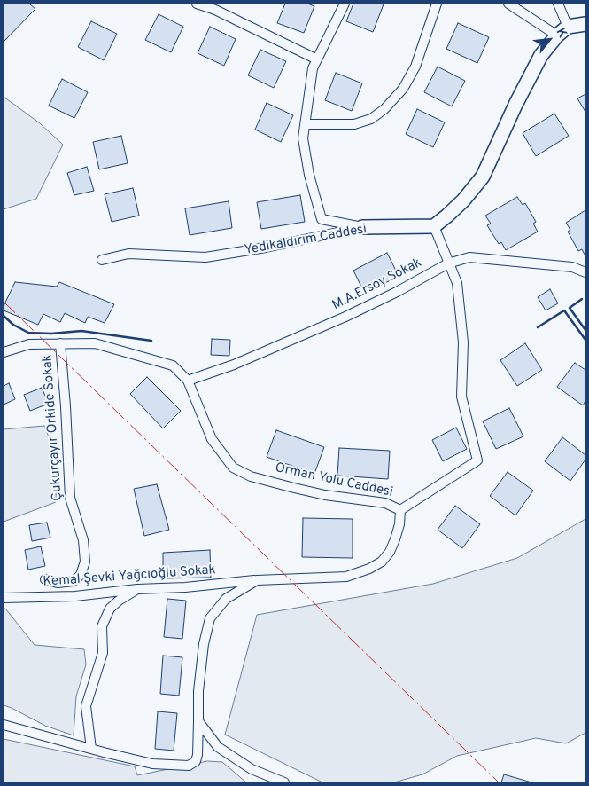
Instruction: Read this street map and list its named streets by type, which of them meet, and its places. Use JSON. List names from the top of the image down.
{
  "streets": {
    "street": [
      "Yedikaldırım Caddesi",
      "M.A.Ersoy Sokak",
      "Çukurçayır Orkide Sokak",
      "Orman Yolu Caddesi",
      "Kemal Şevki Yağcıoğlu Sokak"
    ]
  },
  "crossings": [
    ["M.A.Ersoy Sokak", "Orman Yolu Caddesi"],
    ["Çukurçayır Orkide Sokak", "Orman Yolu Caddesi"],
    ["Orman Yolu Caddesi", "Kemal Şevki Yağcıoğlu Sokak"]
  ],
  "north": "top right"
}
